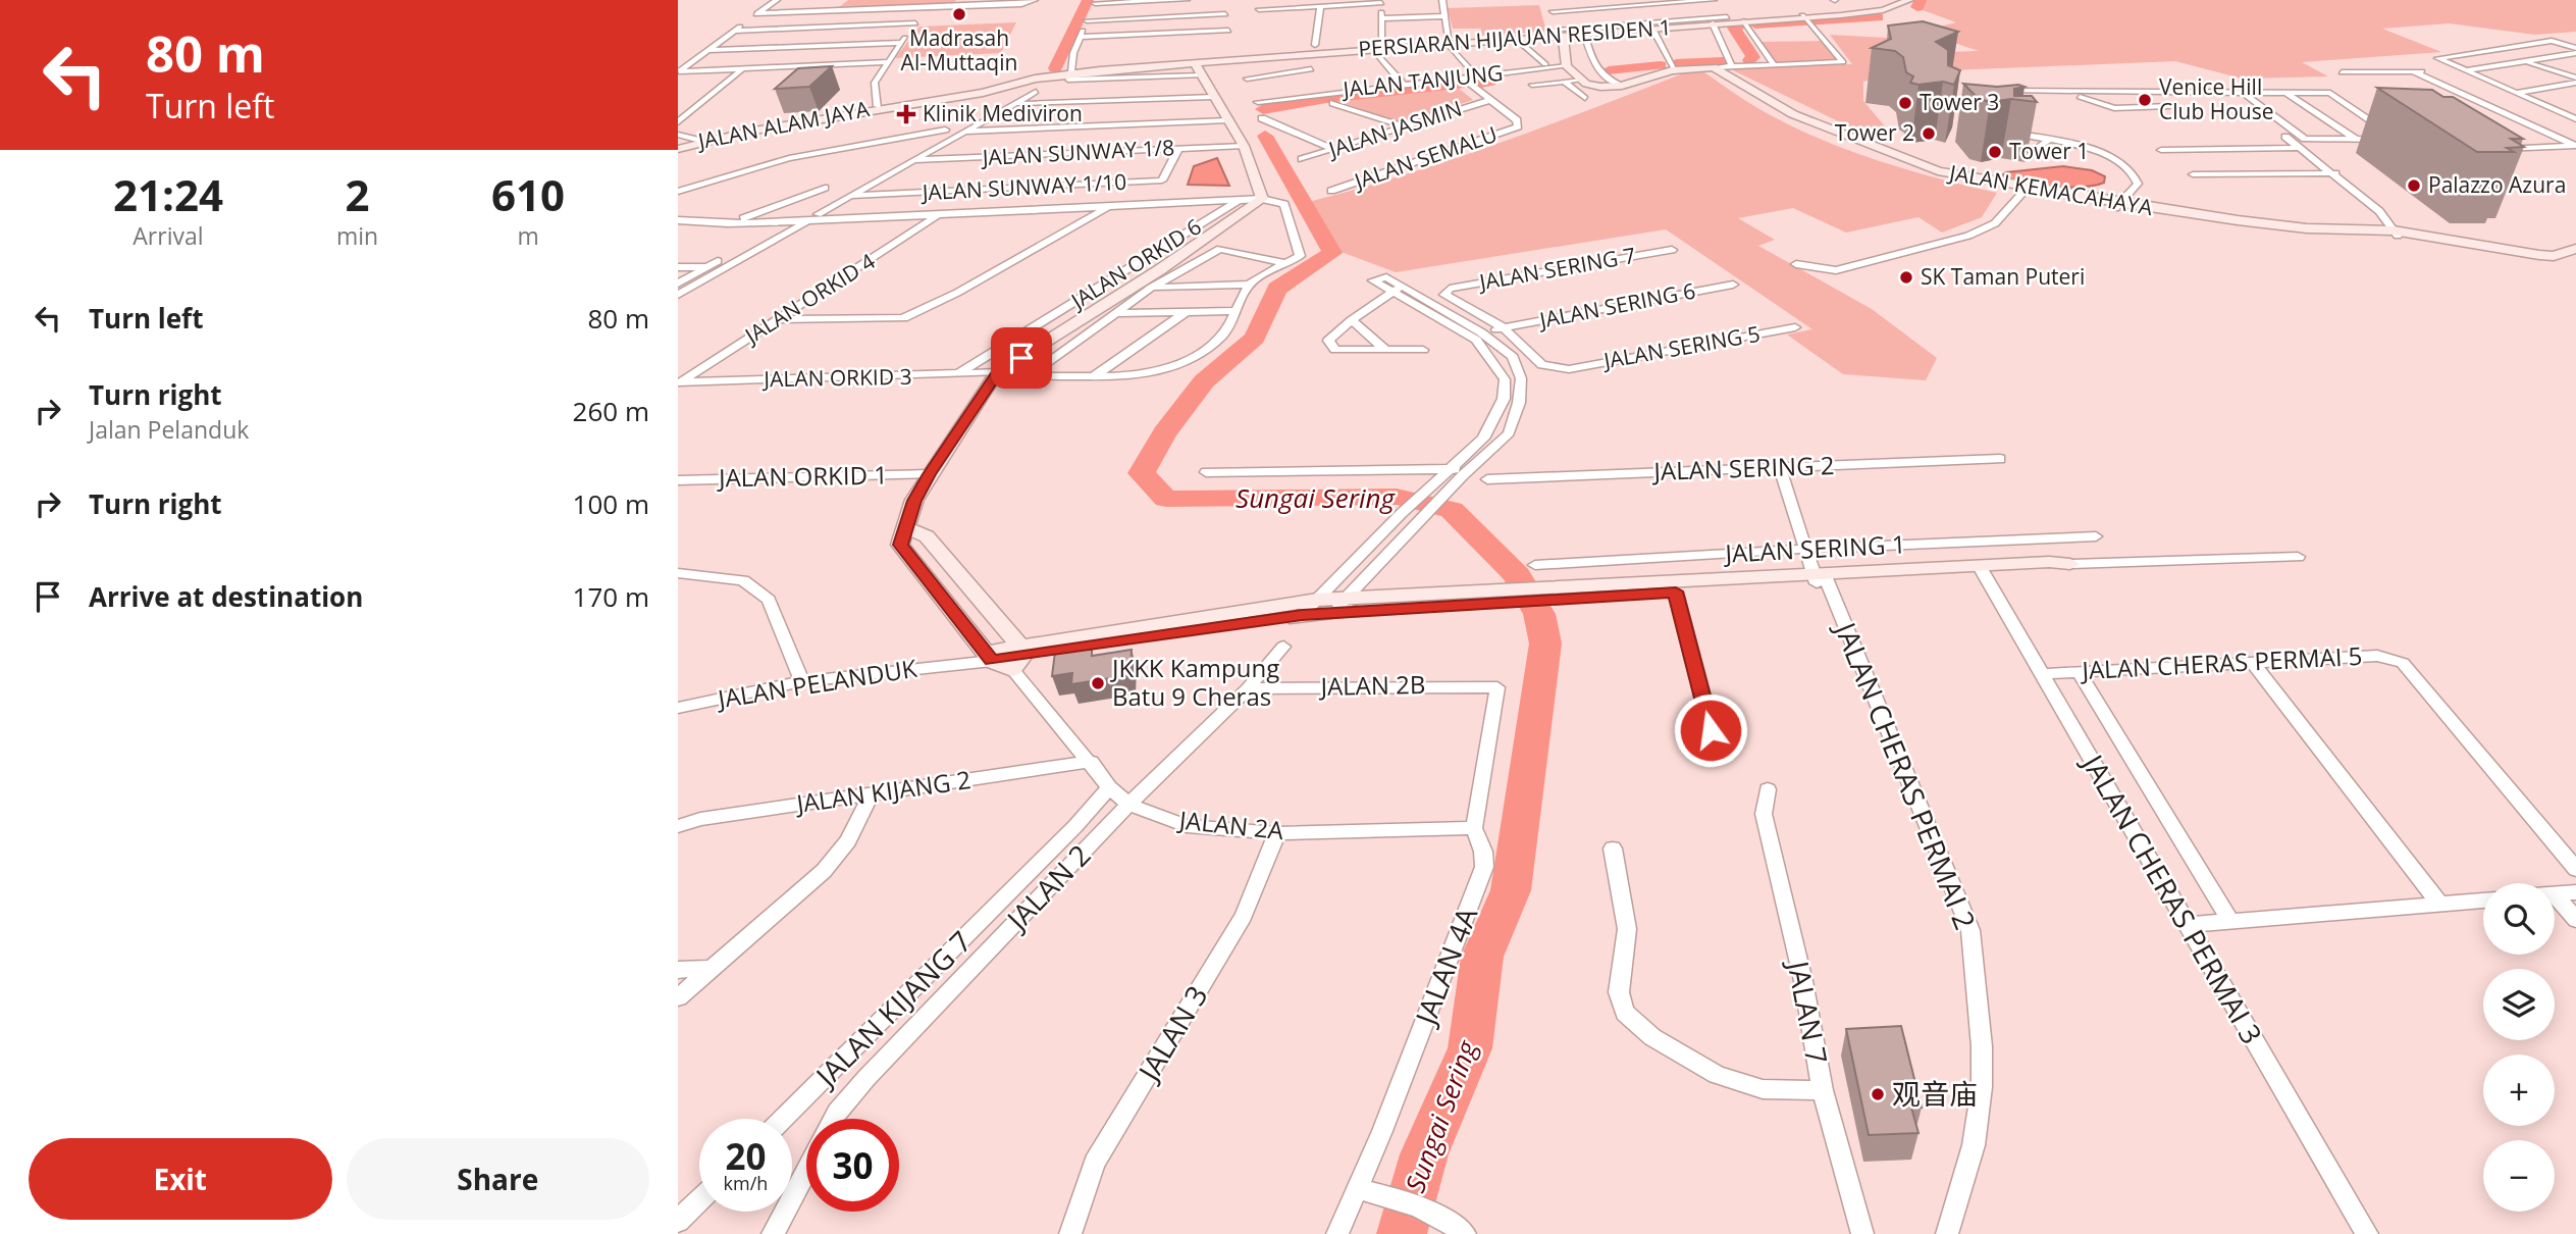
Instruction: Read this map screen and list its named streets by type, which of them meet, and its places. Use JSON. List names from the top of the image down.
{
  "streets": {
    "street": [
      "PERSIARAN HIJAUAN RESIDEN 1",
      "JALAN TANJUNG",
      "JALAN ALAM JAYA",
      "JALAN JASMIN",
      "JALAN SUNWAY 1/8",
      "JALAN SEMALU",
      "JALAN SUNWAY 1/10",
      "JALAN KEMACAHAYA",
      "JALAN ORKID 6",
      "JALAN SERING 7",
      "JALAN ORKID 4",
      "JALAN SERING 6",
      "JALAN SERING 5",
      "JALAN ORKID 3",
      "JALAN SERING 2",
      "JALAN ORKID 1",
      "JALAN SERING 1",
      "JALAN CHERAS PERMAI 5",
      "JALAN PELANDUK",
      "JALAN 2B",
      "JALAN CHERAS PERMAI 2",
      "JALAN KIJANG 2",
      "JALAN 2A",
      "JALAN 2",
      "JALAN CHERAS PERMAI 3",
      "JALAN 4A",
      "JALAN KIJANG 7",
      "JALAN 7",
      "JALAN 3"
    ]
  },
  "crossings": [
    ["PERSIARAN HIJAUAN RESIDEN 1", "JALAN TANJUNG"],
    ["PERSIARAN HIJAUAN RESIDEN 1", "JALAN ALAM JAYA"],
    ["JALAN SUNWAY 1/8", "JALAN SUNWAY 1/10"],
    ["JALAN ORKID 6", "JALAN ORKID 3"],
    ["JALAN SERING 7", "JALAN SERING 6"],
    ["JALAN SERING 7", "JALAN SERING 5"],
    ["JALAN ORKID 4", "JALAN ORKID 3"],
    ["JALAN SERING 6", "JALAN SERING 5"],
    ["JALAN SERING 2", "JALAN CHERAS PERMAI 2"],
    ["JALAN SERING 1", "JALAN CHERAS PERMAI 2"],
    ["JALAN CHERAS PERMAI 5", "JALAN CHERAS PERMAI 3"],
    ["JALAN 2B", "JALAN 2"],
    ["JALAN 2B", "JALAN 4A"],
    ["JALAN KIJANG 2", "JALAN 2A"],
    ["JALAN 2A", "JALAN 2"],
    ["JALAN 2A", "JALAN 4A"],
    ["JALAN 2A", "JALAN KIJANG 7"],
    ["JALAN 2A", "JALAN 3"]
  ],
  "water": ["Sungai Sering"],
  "places": {
    "other": [
      "Madrasah Al-Muttaqin",
      "Venice Hill Club House",
      "Tower 3",
      "Tower 2",
      "Tower 1",
      "Palazzo Azura",
      "SK Taman Puteri",
      "JKKK Kampung Batu 9 Cheras",
      "观音庙"
    ],
    "health": ["Klinik Mediviron"]
  },
  "page": {
    "turn": ["80 m", "Turn left"],
    "eta": [
      "21:24",
      "Arrival",
      "2",
      "min",
      "610",
      "m"
    ],
    "list": [
      {
        "name": "Turn left",
        "value": "80 m"
      },
      {
        "name": "Turn right",
        "note": "Jalan Pelanduk",
        "value": "260 m"
      },
      {
        "name": "Turn right",
        "value": "100 m"
      },
      {
        "name": "Arrive at destination",
        "value": "170 m"
      }
    ],
    "map_buttons": ["+", "−"],
    "speed": "20 km/h",
    "limit": "30",
    "buttons": ["Exit", "Share"]
  }
}
